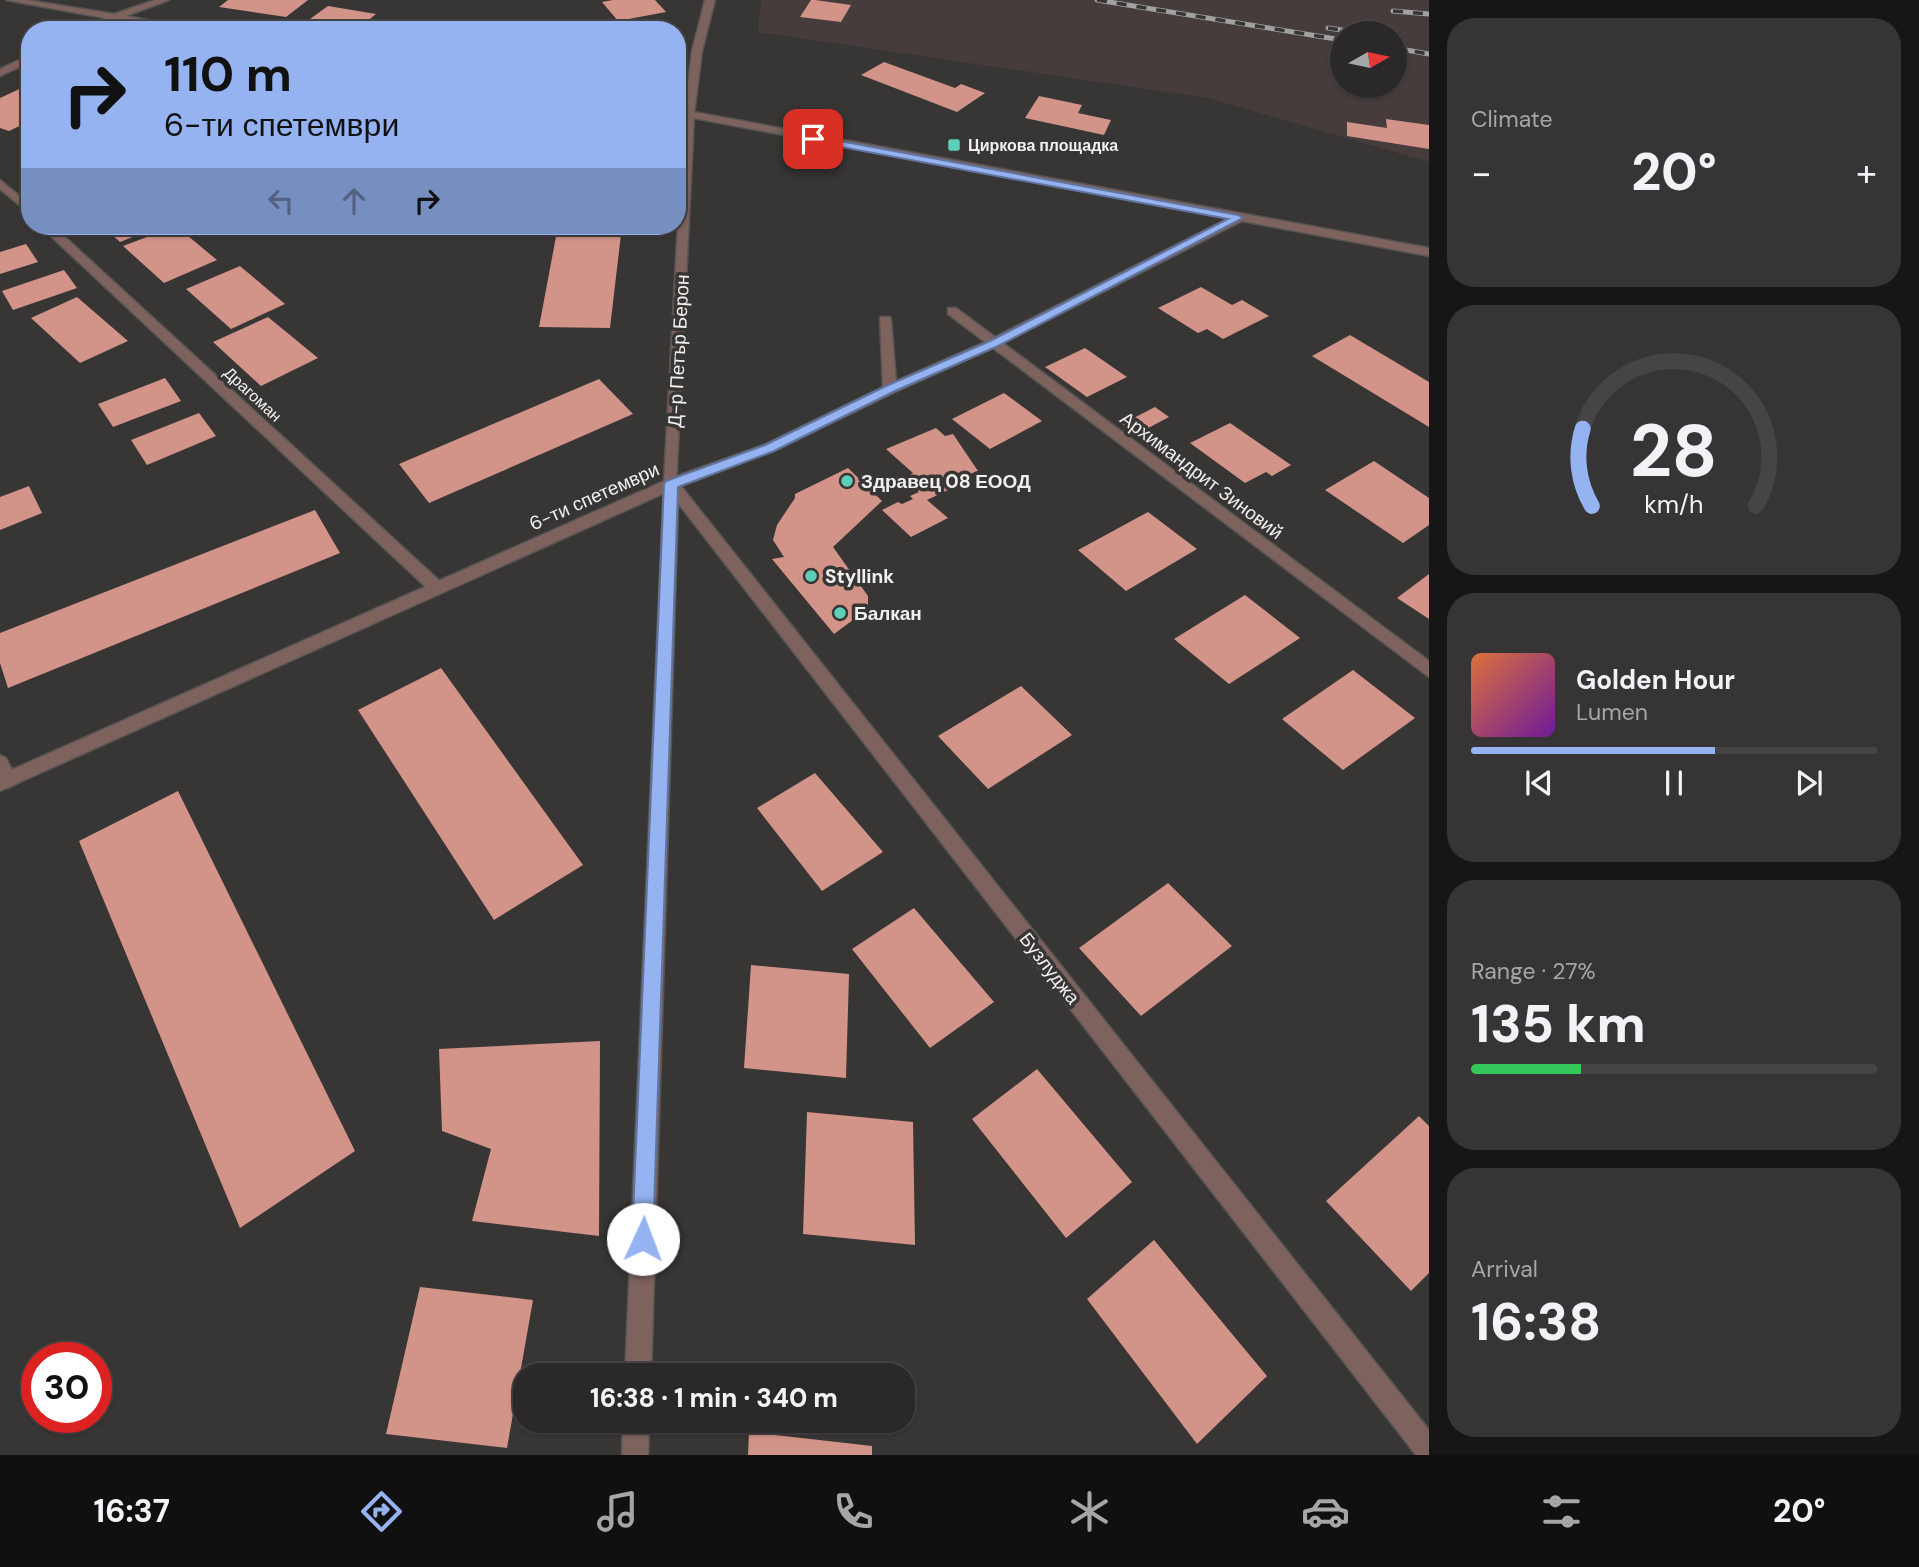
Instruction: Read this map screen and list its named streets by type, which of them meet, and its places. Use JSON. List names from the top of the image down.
{
  "streets": {
    "street": [
      "Д-р Петър Берон",
      "Драгоман",
      "Архимандрит Зиновий",
      "6-ти спетември",
      "Бузлуджа"
    ]
  },
  "crossings": [
    ["Д-р Петър Берон", "6-ти спетември"],
    ["Д-р Петър Берон", "Бузлуджа"],
    ["Драгоман", "6-ти спетември"],
    ["Архимандрит Зиновий", "6-ти спетември"],
    ["6-ти спетември", "Бузлуджа"]
  ],
  "places": {
    "transit": ["Циркова площадка"],
    "other": ["Здравец 08 ЕООД", "Styllink", "Балкан"]
  },
  "north": "right",
  "page": {
    "tile": [
      "Climate",
      ["Range · 27%", "135 km"],
      ["Arrival", "16:38"]
    ],
    "turn": ["110 m", "6-ти спетември"],
    "heat": ["−", "20°", "+"],
    "song": ["Golden Hour", "Lumen"],
    "limit": "30",
    "trip": "16:38 · 1 min · 340 m",
    "tabs": ["16:37", "20°"],
    "gauge": ["28", "km/h"]
  }
}
